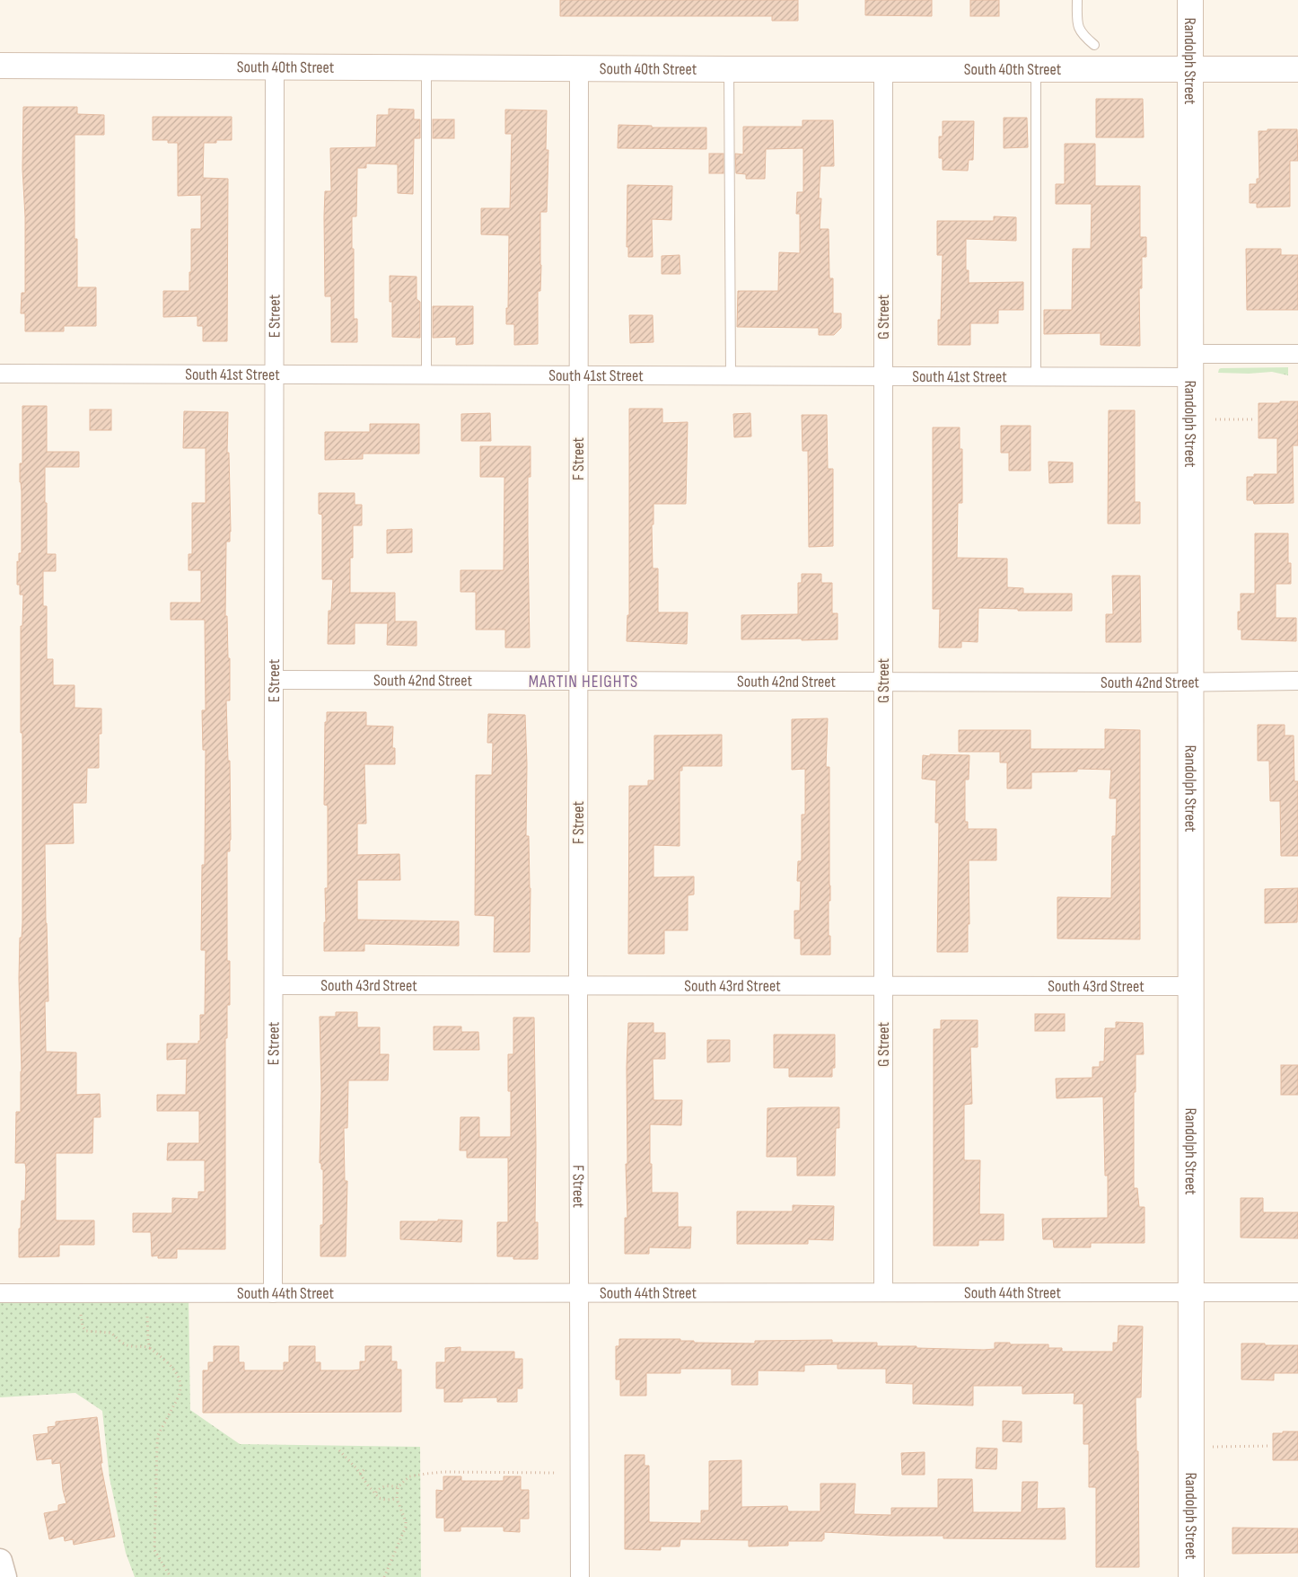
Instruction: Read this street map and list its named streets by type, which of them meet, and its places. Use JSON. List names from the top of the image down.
{
  "streets": {
    "main road": ["Randolph Street", "South 40th Street"],
    "street": [
      "E Street",
      "G Street",
      "South 41st Street",
      "F Street",
      "South 42nd Street",
      "South 43rd Street",
      "South 44th Street"
    ]
  },
  "crossings": [
    ["Randolph Street", "South 40th Street"],
    ["Randolph Street", "South 41st Street"],
    ["Randolph Street", "South 42nd Street"],
    ["Randolph Street", "South 43rd Street"],
    ["Randolph Street", "South 44th Street"],
    ["South 40th Street", "E Street"],
    ["South 40th Street", "G Street"],
    ["South 40th Street", "F Street"],
    ["E Street", "South 41st Street"],
    ["E Street", "South 42nd Street"],
    ["E Street", "South 43rd Street"],
    ["E Street", "South 44th Street"],
    ["G Street", "South 41st Street"],
    ["G Street", "South 42nd Street"],
    ["G Street", "South 43rd Street"],
    ["G Street", "South 44th Street"],
    ["South 41st Street", "F Street"],
    ["F Street", "South 42nd Street"],
    ["F Street", "South 43rd Street"],
    ["F Street", "South 44th Street"]
  ],
  "districts": ["MARTIN HEIGHTS"]
}
